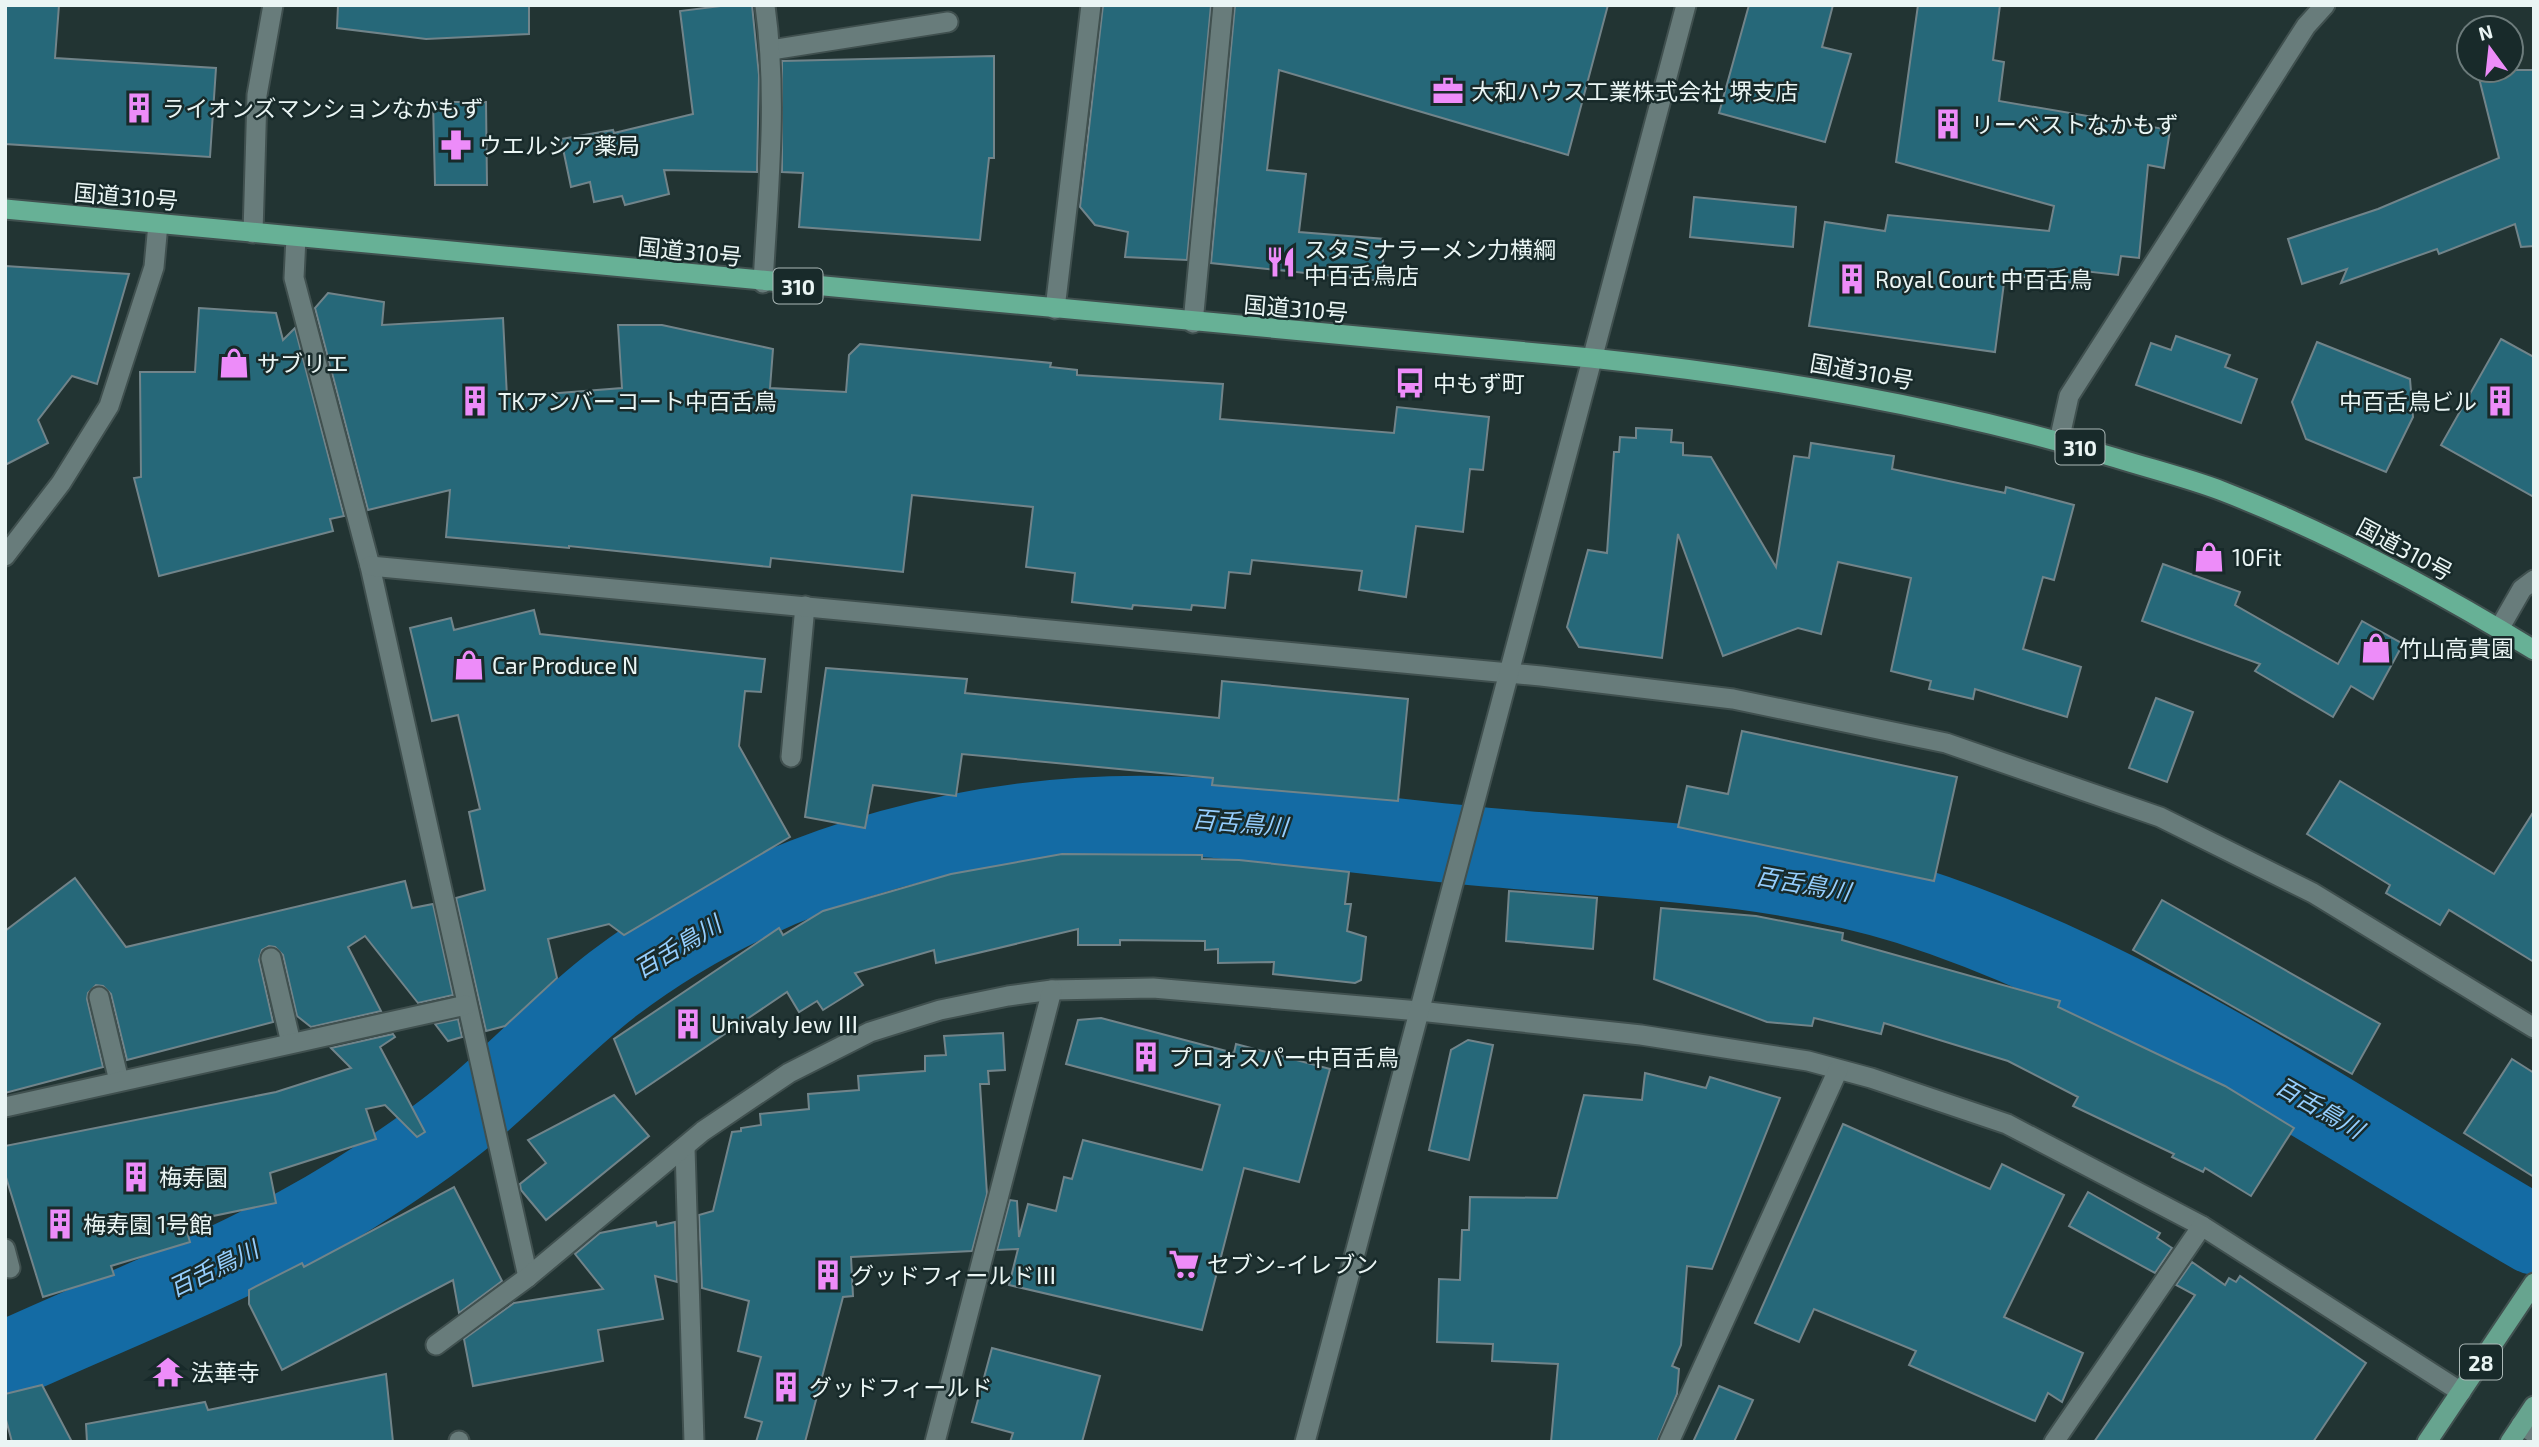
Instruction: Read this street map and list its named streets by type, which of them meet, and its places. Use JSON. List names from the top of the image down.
{
  "streets": {
    "highway": ["国道310号", "310"],
    "main road": ["28"]
  },
  "water": ["百舌鳥川"],
  "places": {
    "office": ["大和ハウス工業株式会社 堺支店"],
    "building": [
      "ライオンズマンションなかもず",
      "リーベストなかもず",
      "Royal Court 中百舌鳥",
      "TKアンバーコート中百舌鳥",
      "中百舌鳥ビル",
      "Univaly Jew Ⅲ",
      "プロォスパー中百舌鳥",
      "梅寿園",
      "梅寿園 1号館",
      "グッドフィールドⅢ",
      "グッドフィールド"
    ],
    "pharmacy": ["ウエルシア薬局"],
    "restaurant": ["スタミナラーメン力横綱 中百舌鳥店"],
    "shop": [
      "サブリエ",
      "10Fit",
      "竹山高貴園",
      "Car Produce N"
    ],
    "bus stop": ["中もず町"],
    "supermarket": ["セブン-イレブン"],
    "temple": ["法華寺"]
  },
  "north": "top"
}
